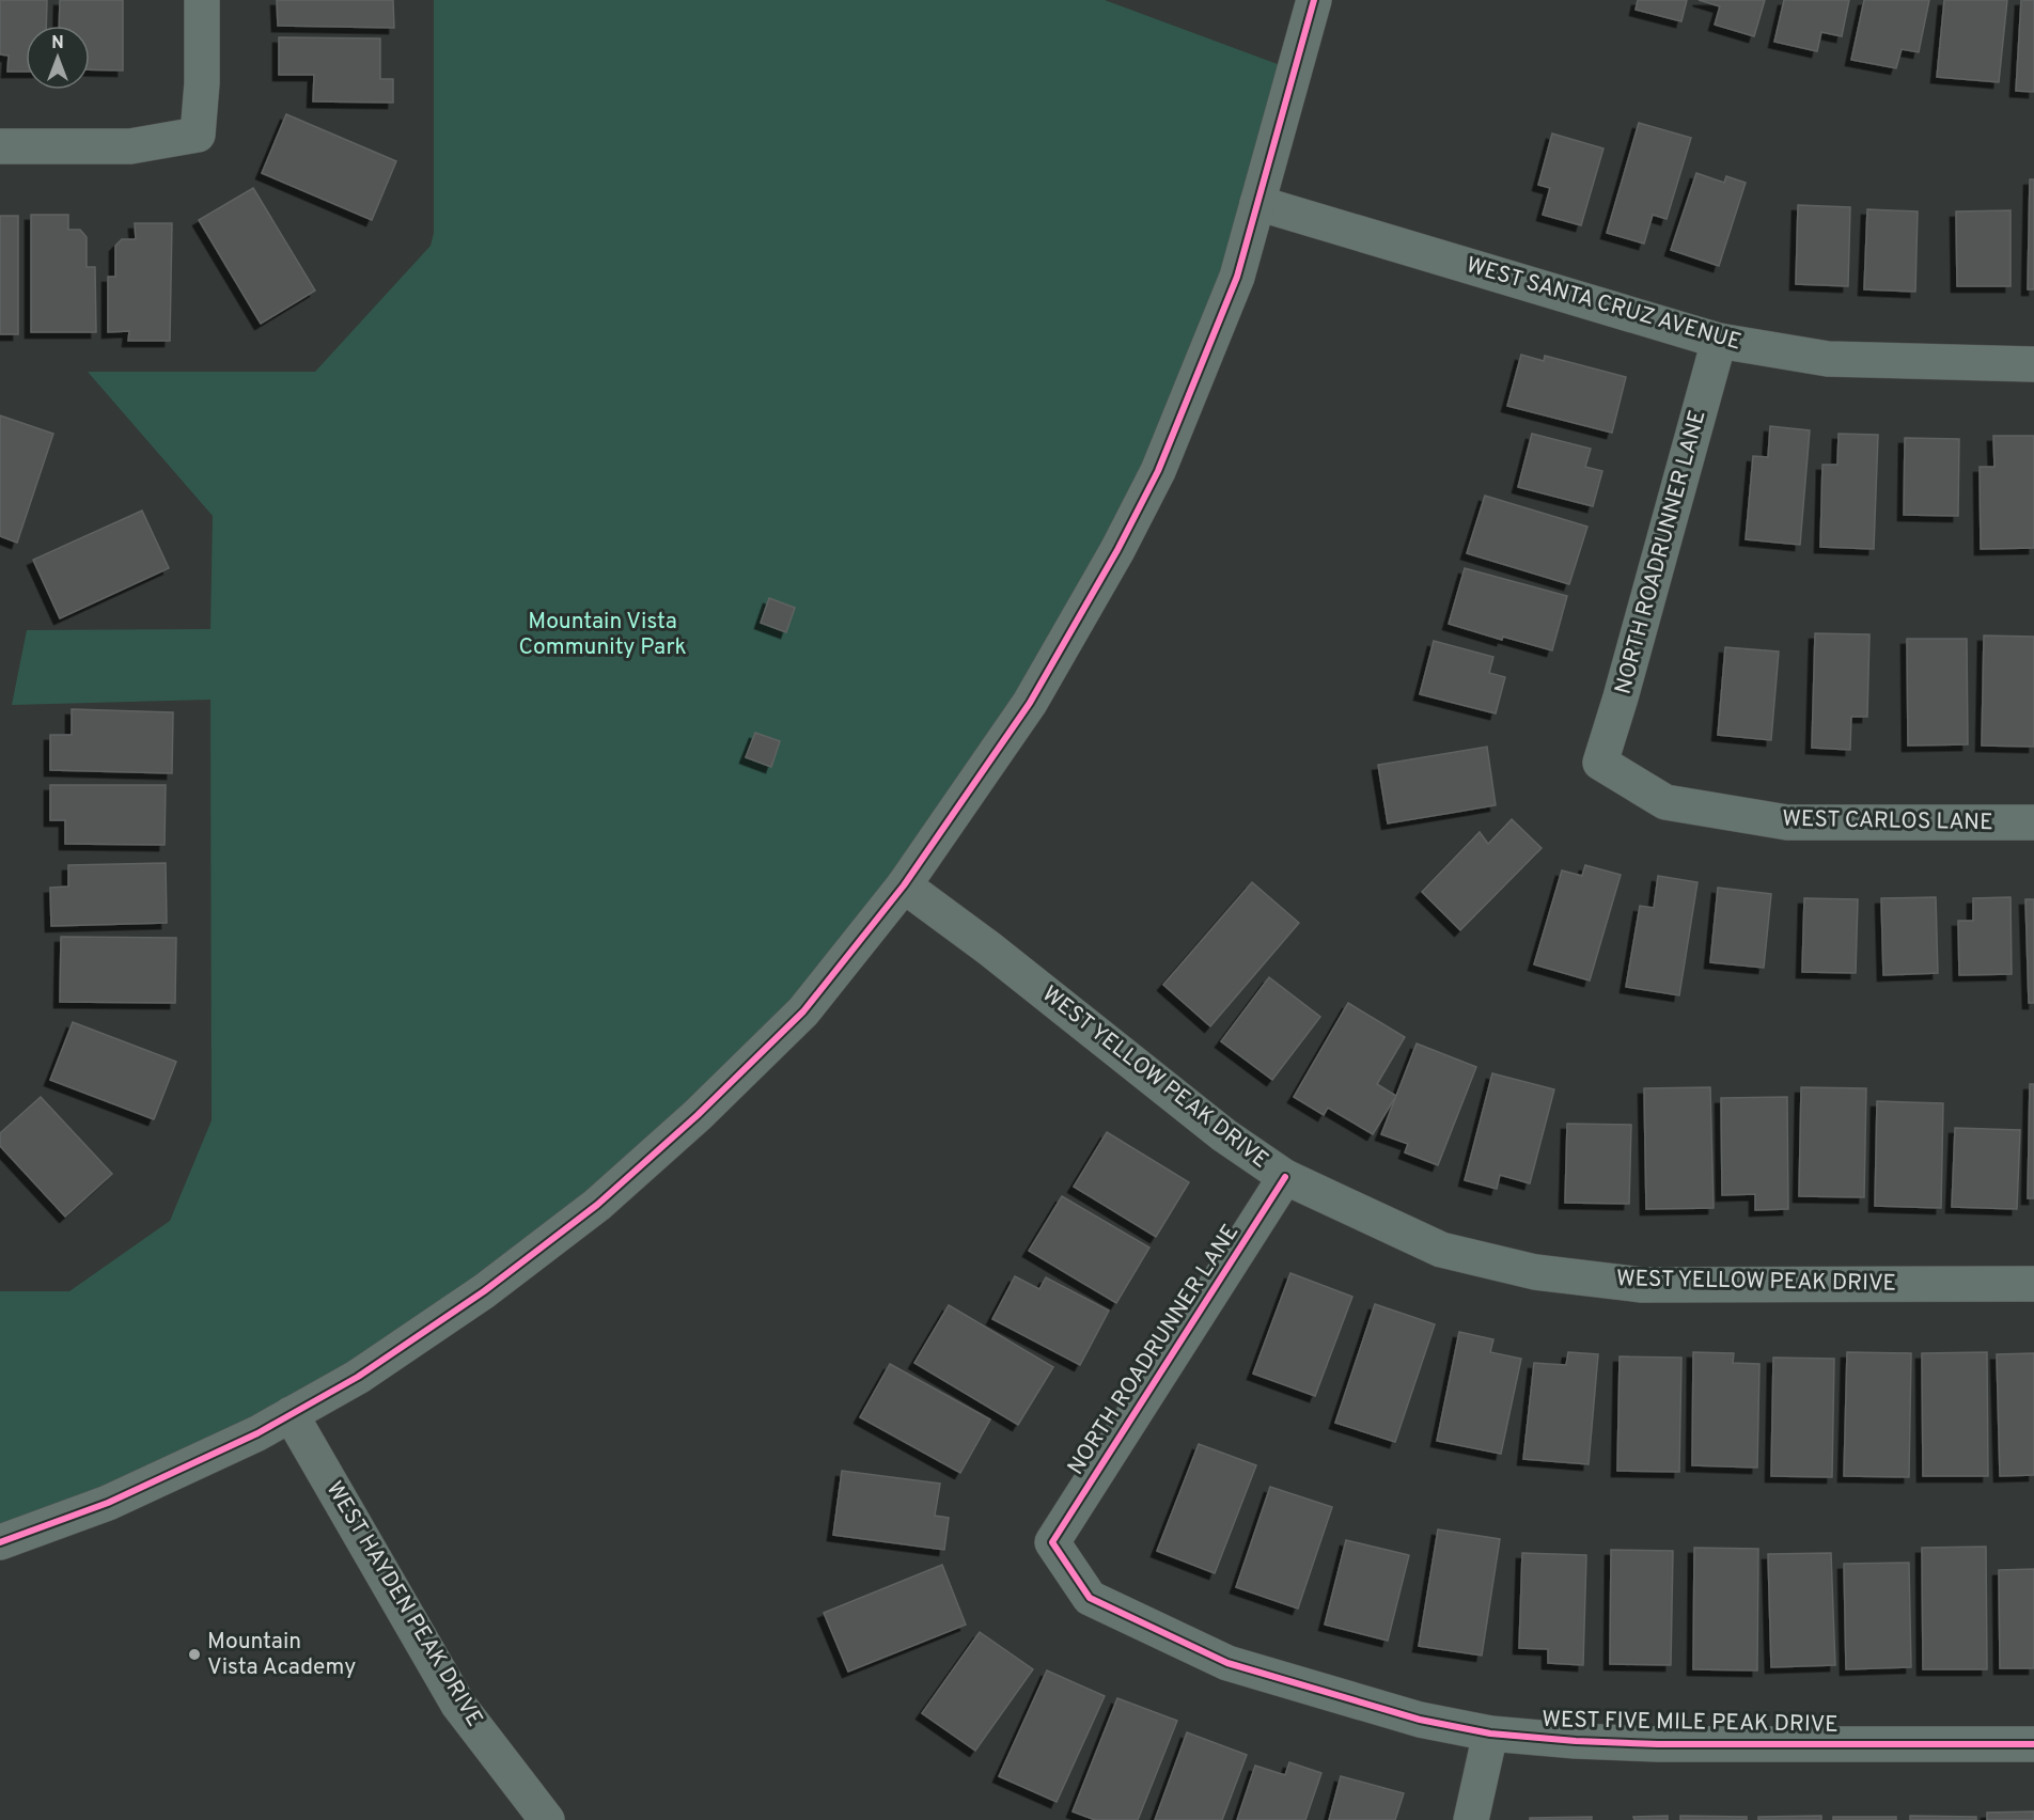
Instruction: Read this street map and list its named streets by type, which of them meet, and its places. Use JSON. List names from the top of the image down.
{
  "streets": {
    "street": [
      "WEST SANTA CRUZ AVENUE",
      "NORTH ROADRUNNER LANE",
      "WEST CARLOS LANE",
      "WEST YELLOW PEAK DRIVE",
      "WEST HAYDEN PEAK DRIVE",
      "WEST FIVE MILE PEAK DRIVE"
    ]
  },
  "crossings": [
    ["WEST SANTA CRUZ AVENUE", "NORTH ROADRUNNER LANE"],
    ["NORTH ROADRUNNER LANE", "WEST CARLOS LANE"],
    ["NORTH ROADRUNNER LANE", "WEST YELLOW PEAK DRIVE"],
    ["NORTH ROADRUNNER LANE", "WEST FIVE MILE PEAK DRIVE"]
  ],
  "parks": ["Mountain Vista Community Park"],
  "places": ["Mountain Vista Academy"],
  "north": "top"
}
